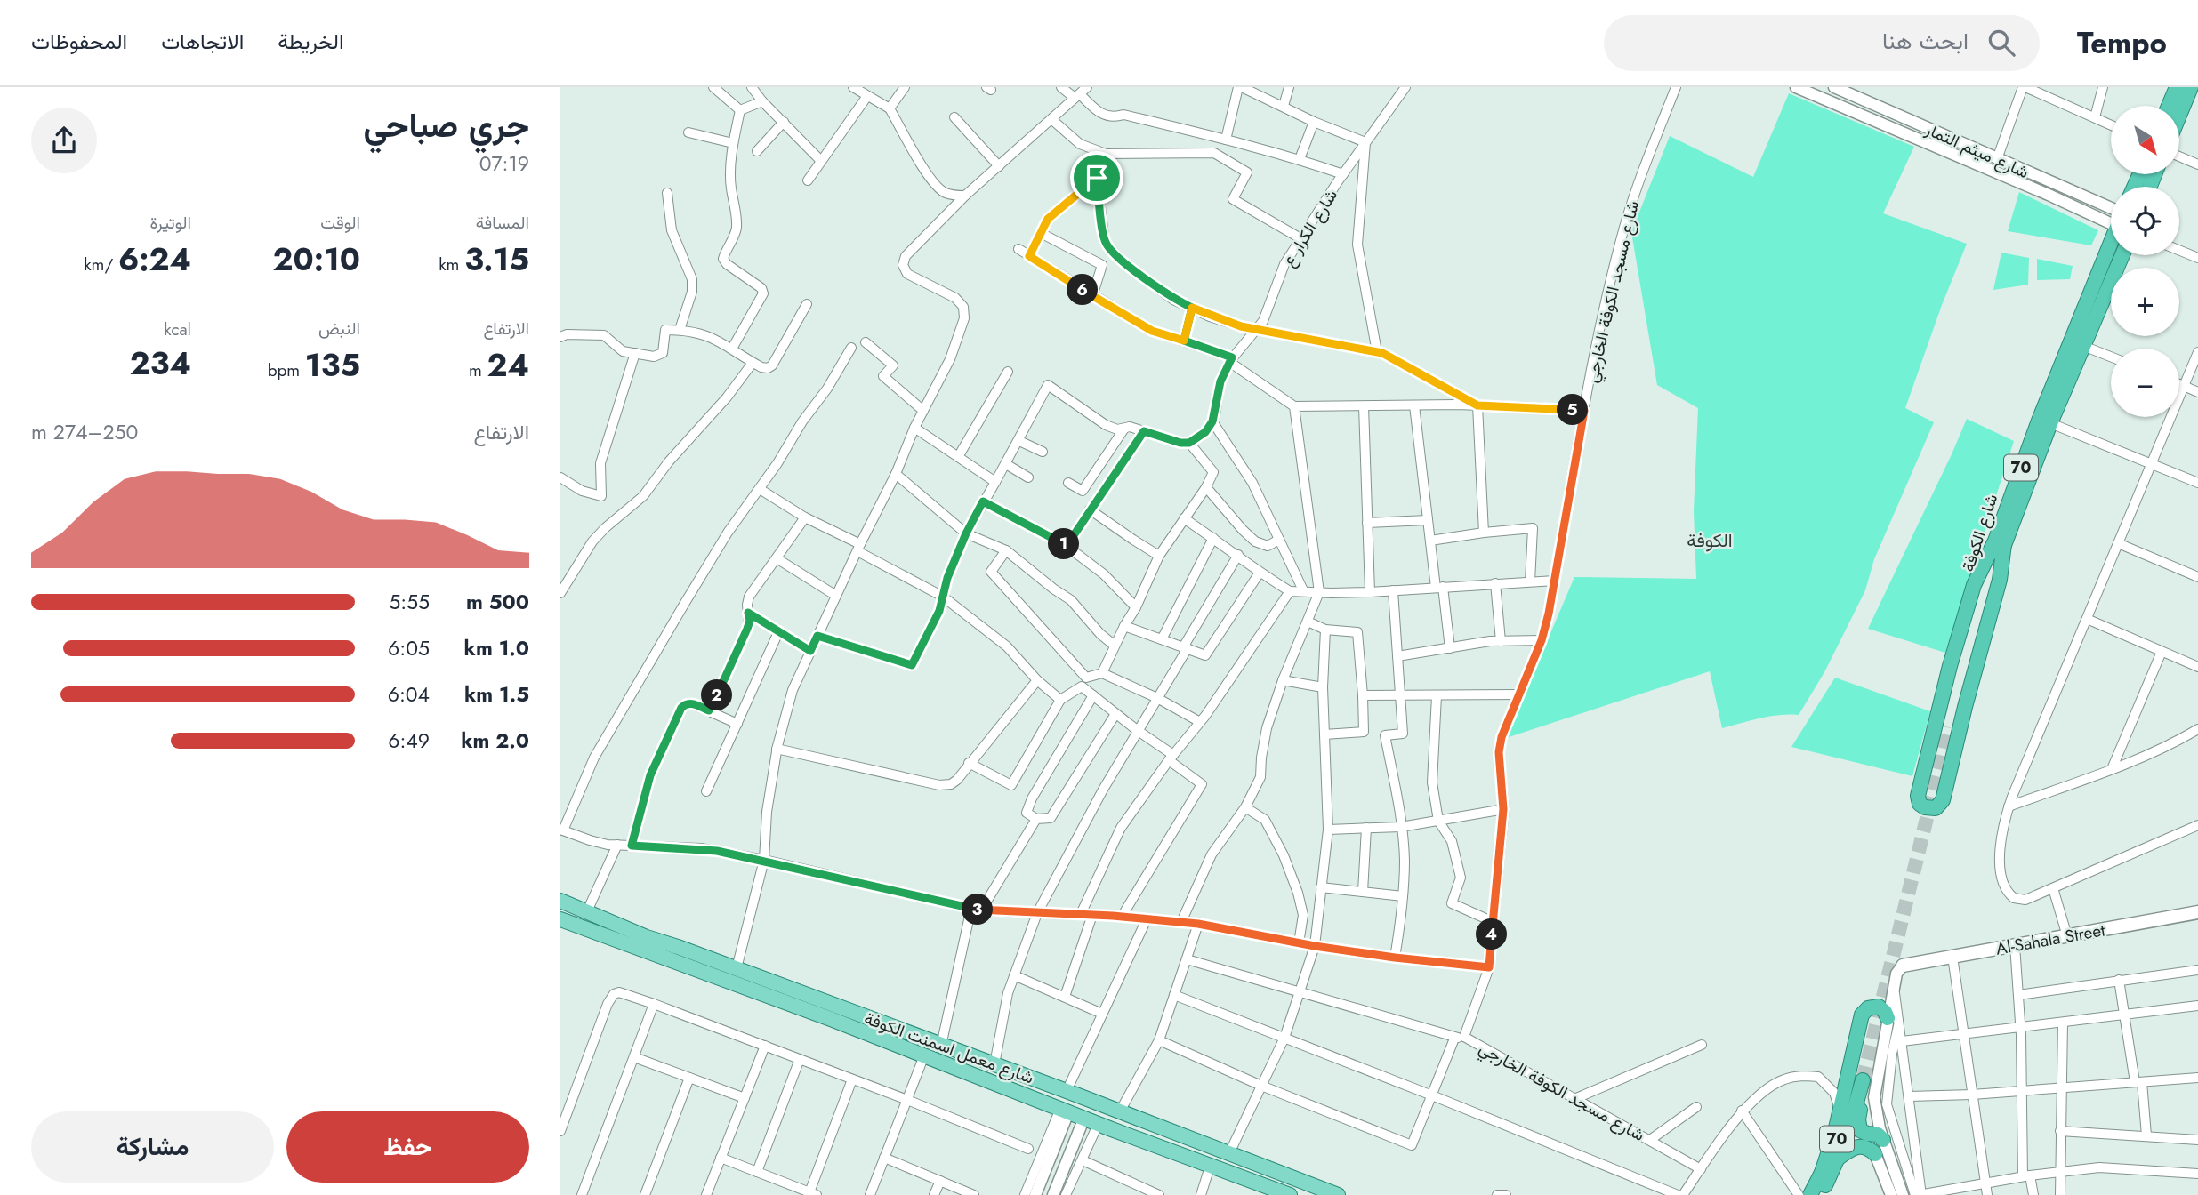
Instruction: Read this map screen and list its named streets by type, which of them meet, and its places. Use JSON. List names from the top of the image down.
{
  "streets": {
    "highway": ["70", "شارع الكوفة"],
    "main road": ["Al-Sahala Street", "شارع معمل اسمنت الكوفة"],
    "street": ["شارع ميثم التمار", "شارع الكرار ع", "شارع مسجد الكوفة الخارجي"]
  },
  "districts": ["الكوفة"],
  "north": "bottom right",
  "page": {
    "header": "Tempo",
    "search": "ابحث هنا",
    "nav": ["الخريطة", "الاتجاهات", "المحفوظات"],
    "heading": ["جري صباحي", "07:19"],
    "map_buttons": ["+", "−"],
    "stats": [
      ["المسافة", "3.15 km"],
      ["الوقت", "20:10"],
      ["الوتيرة", "6:24 /km"],
      ["الارتفاع", "24 m"],
      ["النبض", "135 bpm"],
      ["kcal", "234"]
    ],
    "pins": [
      "6",
      "5",
      "1",
      "2",
      "3",
      "4"
    ],
    "chart": ["الارتفاع", "250–274 m"],
    "list": [
      {
        "name": "500 m",
        "note": "5:55"
      },
      {
        "name": "1.0 km",
        "note": "6:05"
      },
      {
        "name": "1.5 km",
        "note": "6:04"
      },
      {
        "name": "2.0 km",
        "note": "6:49"
      }
    ],
    "buttons": ["حفظ", "مشاركة"]
  }
}
